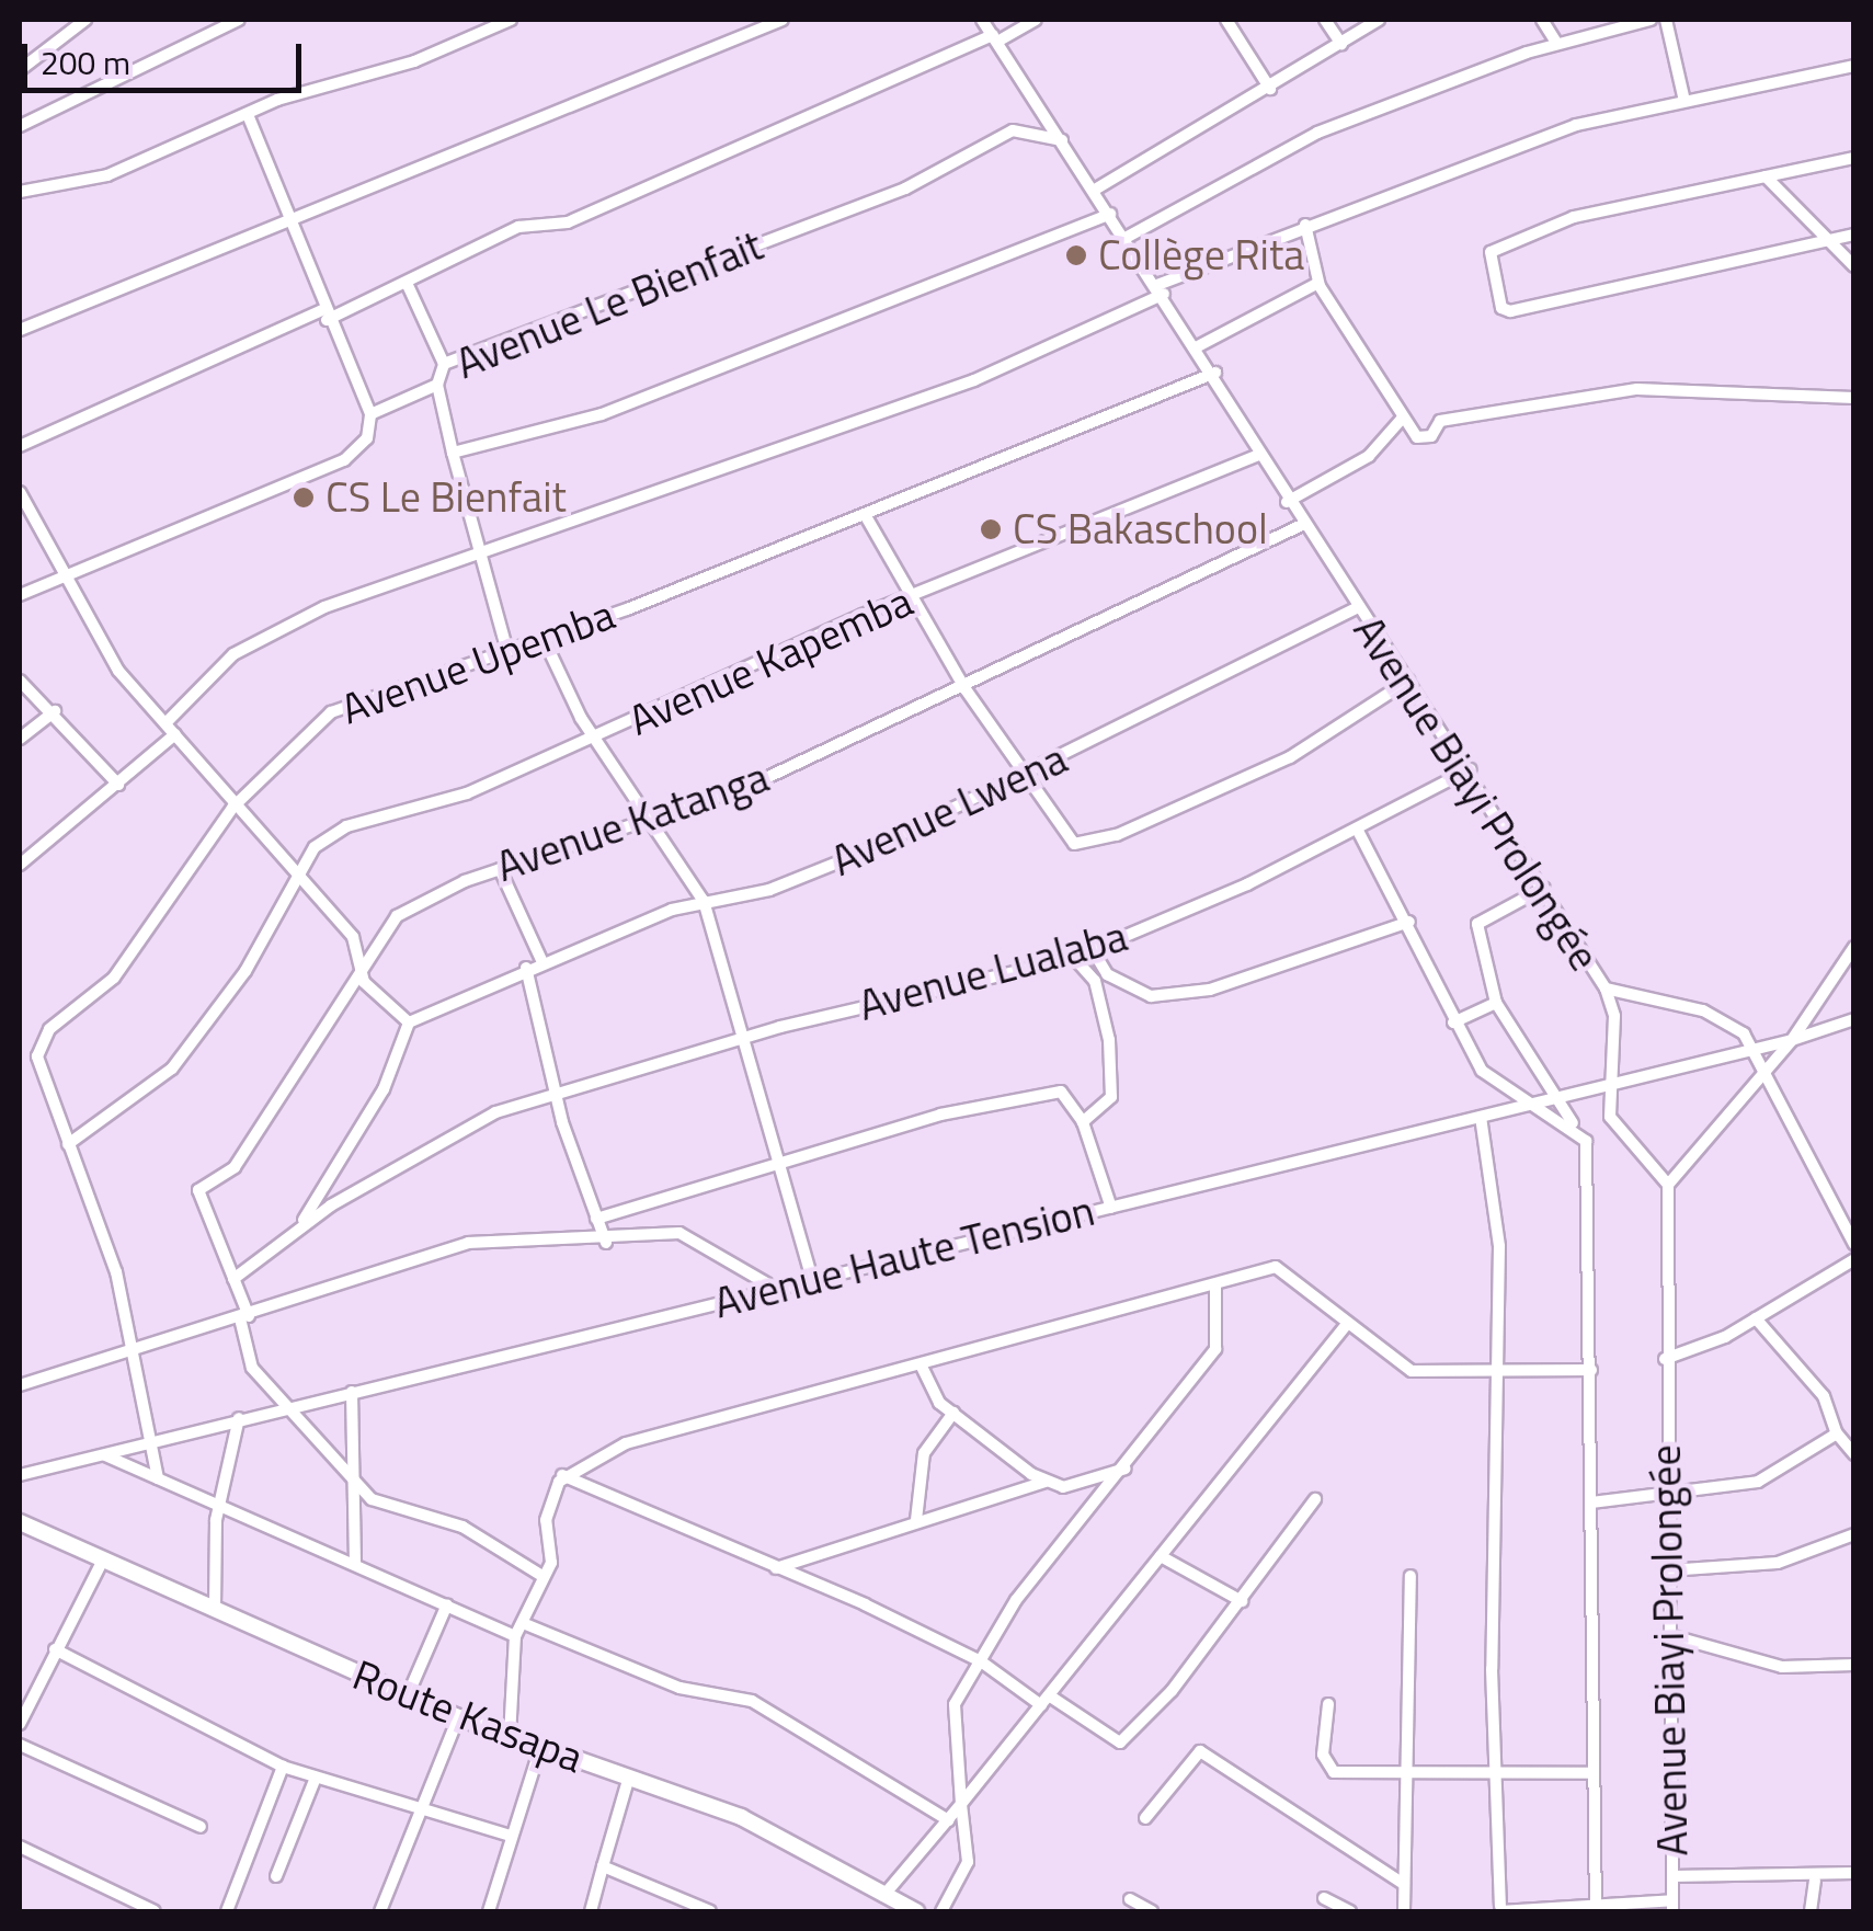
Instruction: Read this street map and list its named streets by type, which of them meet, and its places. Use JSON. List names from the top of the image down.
{
  "streets": {
    "main road": ["Route Kasapa"],
    "street": [
      "Avenue Le Bienfait",
      "Avenue Kapemba",
      "Avenue Upemba",
      "Avenue Biayi Prolongée",
      "Avenue Lwena",
      "Avenue Katanga",
      "Avenue Lualaba",
      "Avenue Haute Tension"
    ]
  },
  "crossings": [
    ["Avenue Le Bienfait", "Avenue Biayi Prolongée"],
    ["Avenue Kapemba", "Avenue Upemba"],
    ["Avenue Kapemba", "Avenue Biayi Prolongée"],
    ["Avenue Upemba", "Avenue Biayi Prolongée"],
    ["Avenue Upemba", "Avenue Haute Tension"],
    ["Avenue Biayi Prolongée", "Avenue Lwena"],
    ["Avenue Biayi Prolongée", "Avenue Katanga"],
    ["Avenue Biayi Prolongée", "Avenue Lualaba"],
    ["Avenue Biayi Prolongée", "Avenue Haute Tension"],
    ["Avenue Katanga", "Avenue Haute Tension"]
  ],
  "places": ["Collège Rita", "CS Le Bienfait", "CS Bakaschool"],
  "scale_bar": "200 m"
}
